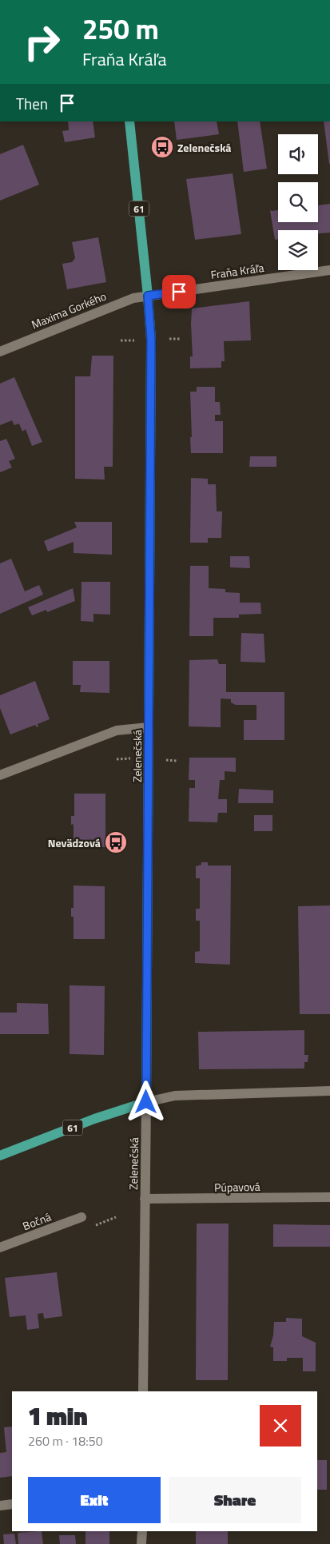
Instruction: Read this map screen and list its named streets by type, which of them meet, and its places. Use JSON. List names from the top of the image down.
{
  "streets": {
    "main road": ["61", "Zelenečská"],
    "street": [
      "Fraňa Kráľa",
      "Maxima Gorkého",
      "Púpavová",
      "Bočná"
    ]
  },
  "crossings": [
    ["61", "Zelenečská"],
    ["Fraňa Kráľa", "Maxima Gorkého"],
    ["Fraňa Kráľa", "Zelenečská"],
    ["Maxima Gorkého", "Zelenečská"],
    ["Zelenečská", "Púpavová"]
  ],
  "places": {
    "bus stop": ["Zelenečská", "Nevädzová"]
  },
  "page": {
    "turn": ["250 m", "Fraňa Kráľa"],
    "then": "Then",
    "heading": ["1 min", "260 m · 18:50"],
    "buttons": ["Exit", "Share"]
  }
}
